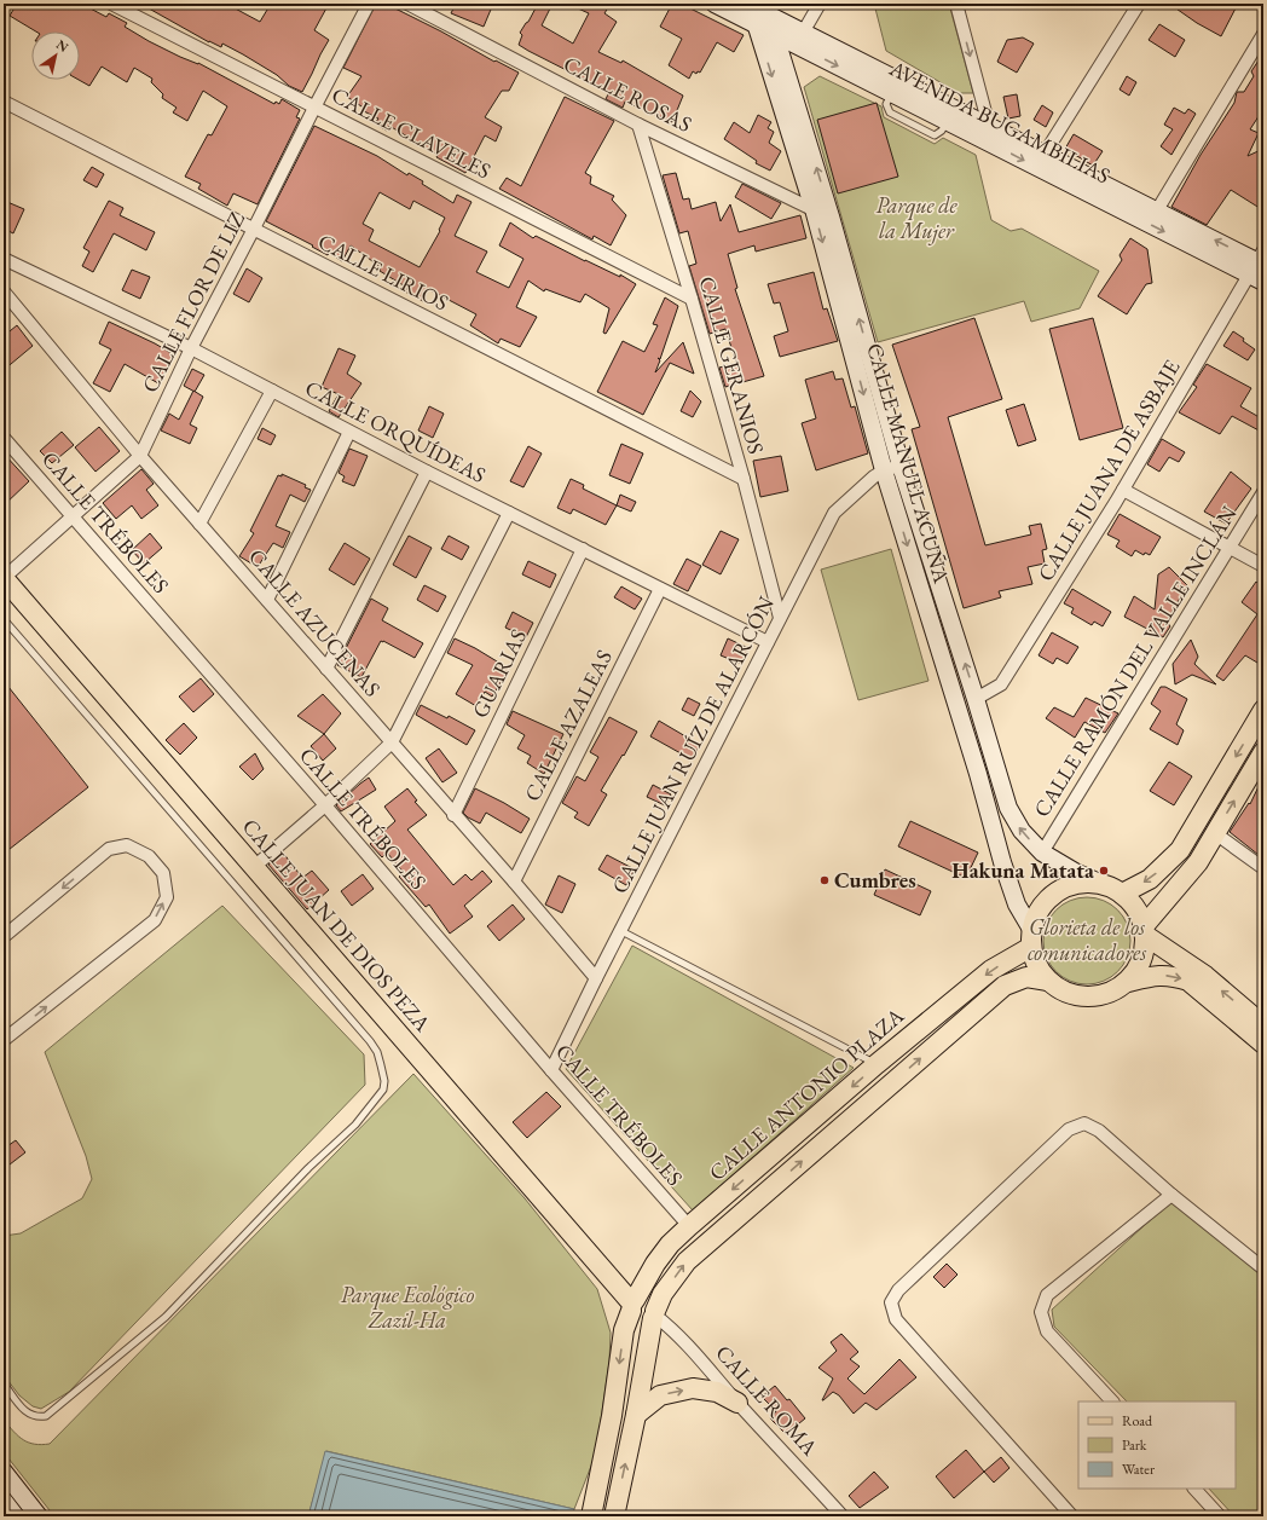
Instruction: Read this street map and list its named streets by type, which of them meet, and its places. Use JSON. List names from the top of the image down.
{
  "streets": {
    "main road": [
      "AVENIDA BUGAMBILIAS",
      "CALLE MANUEL ACUÑA",
      "CALLE JUAN DE DIOS PEZA",
      "CALLE ANTONIO PLAZA"
    ],
    "street": [
      "CALLE ROSAS",
      "CALLE CLAVELES",
      "CALLE LIRIOS",
      "CALLE FLOR DE LIZ",
      "CALLE GERANIOS",
      "CALLE ORQUÍDEAS",
      "CALLE JUANA DE ASBAJE",
      "CALLE TRÉBOLES",
      "CALLE AZUCENAS",
      "CALLE RAMÓN DEL VALLE INCLÁN",
      "GUARIAS",
      "CALLE AZALEAS",
      "CALLE JUAN RUÍZ DE ALARCÓN",
      "CALLE ROMA"
    ]
  },
  "crossings": [
    ["CALLE ROSAS", "CALLE GERANIOS"],
    ["CALLE ROSAS", "CALLE MANUEL ACUÑA"],
    ["AVENIDA BUGAMBILIAS", "CALLE MANUEL ACUÑA"],
    ["AVENIDA BUGAMBILIAS", "CALLE JUANA DE ASBAJE"],
    ["CALLE CLAVELES", "CALLE FLOR DE LIZ"],
    ["CALLE CLAVELES", "CALLE GERANIOS"],
    ["CALLE LIRIOS", "CALLE FLOR DE LIZ"],
    ["CALLE LIRIOS", "CALLE GERANIOS"],
    ["CALLE FLOR DE LIZ", "CALLE ORQUÍDEAS"],
    ["CALLE FLOR DE LIZ", "CALLE TRÉBOLES"],
    ["CALLE FLOR DE LIZ", "CALLE AZUCENAS"],
    ["CALLE FLOR DE LIZ", "CALLE JUAN DE DIOS PEZA"],
    ["CALLE GERANIOS", "CALLE JUAN RUÍZ DE ALARCÓN"],
    ["CALLE ORQUÍDEAS", "GUARIAS"],
    ["CALLE ORQUÍDEAS", "CALLE AZALEAS"],
    ["CALLE ORQUÍDEAS", "CALLE JUAN RUÍZ DE ALARCÓN"],
    ["CALLE MANUEL ACUÑA", "CALLE JUANA DE ASBAJE"],
    ["CALLE MANUEL ACUÑA", "CALLE RAMÓN DEL VALLE INCLÁN"],
    ["CALLE MANUEL ACUÑA", "CALLE JUAN RUÍZ DE ALARCÓN"],
    ["CALLE MANUEL ACUÑA", "CALLE ANTONIO PLAZA"],
    ["CALLE TRÉBOLES", "CALLE JUAN RUÍZ DE ALARCÓN"],
    ["CALLE TRÉBOLES", "CALLE ANTONIO PLAZA"],
    ["CALLE AZUCENAS", "GUARIAS"],
    ["CALLE AZUCENAS", "CALLE AZALEAS"],
    ["CALLE AZUCENAS", "CALLE JUAN RUÍZ DE ALARCÓN"],
    ["CALLE JUAN DE DIOS PEZA", "CALLE ANTONIO PLAZA"]
  ],
  "parks": ["Parque de la Mujer", "Glorieta de los comunicadores", "Parque Ecológico Zazil-Ha"],
  "places": ["Hakuna Matata", "Cumbres"],
  "legend": ["Road", "Park", "Water"],
  "north": "top right"
}
